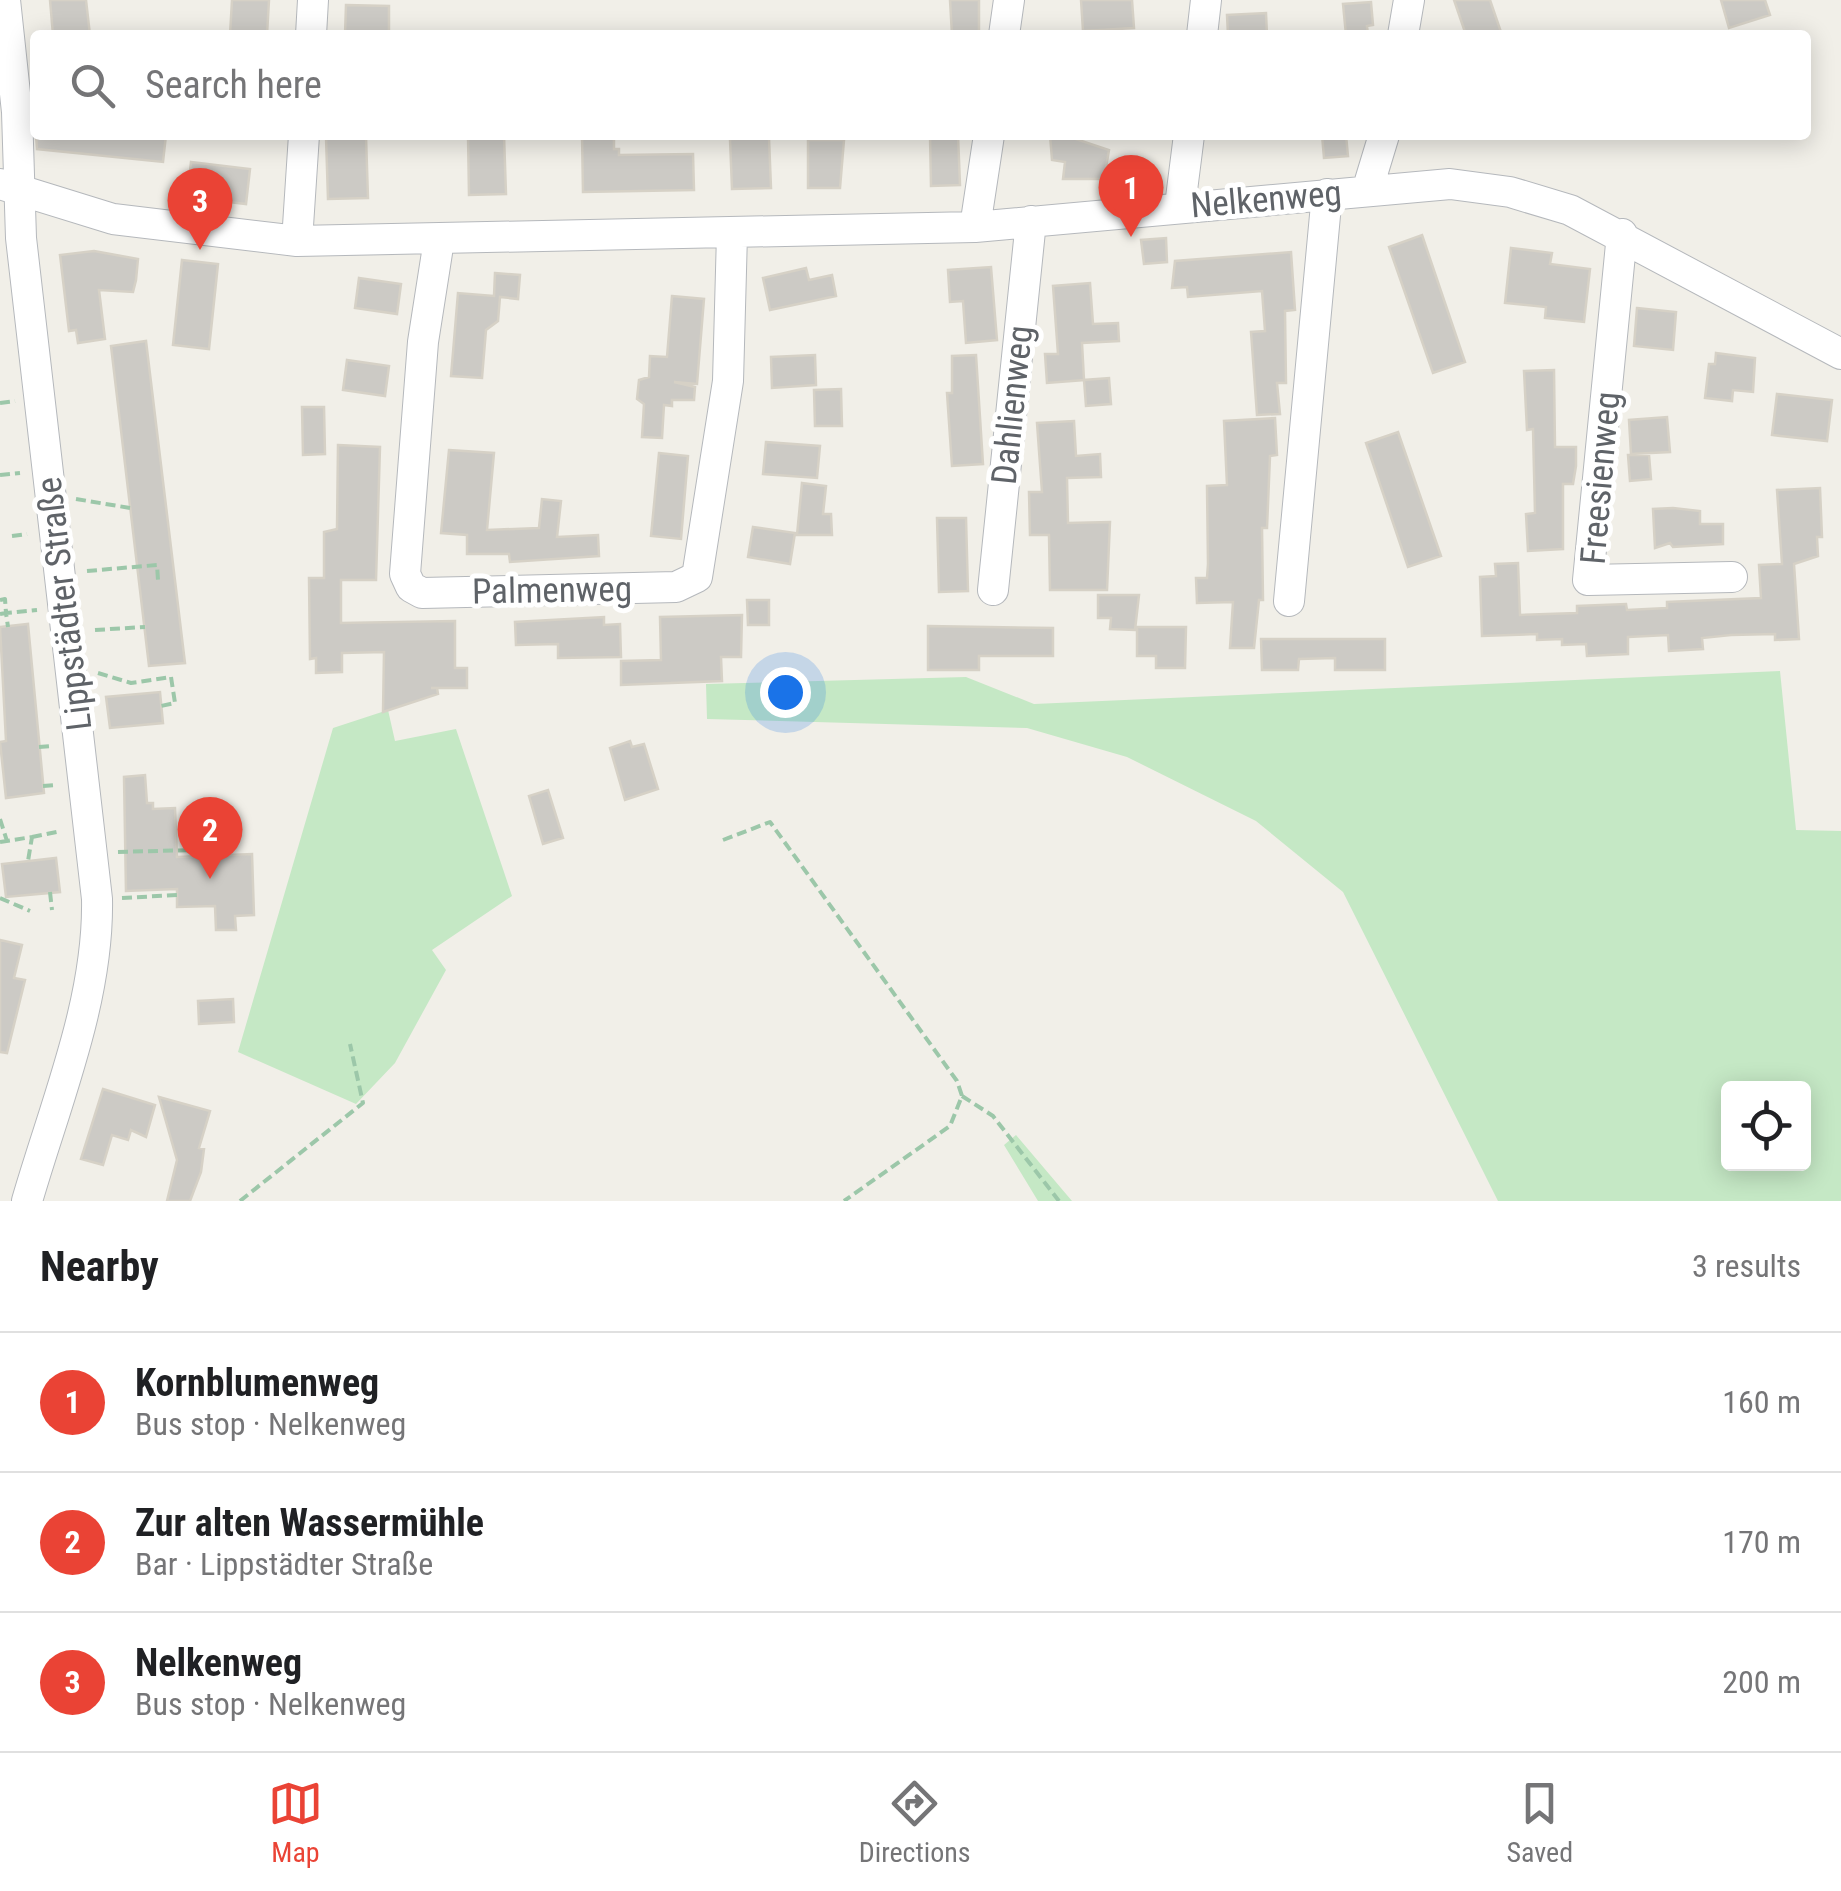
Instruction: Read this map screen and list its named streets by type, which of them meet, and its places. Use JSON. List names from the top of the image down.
{
  "streets": {
    "street": [
      "Nelkenweg",
      "Dahlienweg",
      "Freesienweg",
      "Palmenweg",
      "Lippstädter Straße"
    ]
  },
  "crossings": [
    ["Nelkenweg", "Dahlienweg"],
    ["Nelkenweg", "Freesienweg"],
    ["Nelkenweg", "Palmenweg"],
    ["Nelkenweg", "Lippstädter Straße"]
  ],
  "page": {
    "search": "Search here",
    "pins": ["1", "3", "2"],
    "heading": ["Nearby", "3 results"],
    "list": [
      {
        "mark": "1",
        "name": "Kornblumenweg",
        "note": "Bus stop · Nelkenweg",
        "value": "160 m"
      },
      {
        "mark": "2",
        "name": "Zur alten Wassermühle",
        "note": "Bar · Lippstädter Straße",
        "value": "170 m"
      },
      {
        "mark": "3",
        "name": "Nelkenweg",
        "note": "Bus stop · Nelkenweg",
        "value": "200 m"
      }
    ],
    "nav": ["Map", "Directions", "Saved"]
  }
}
